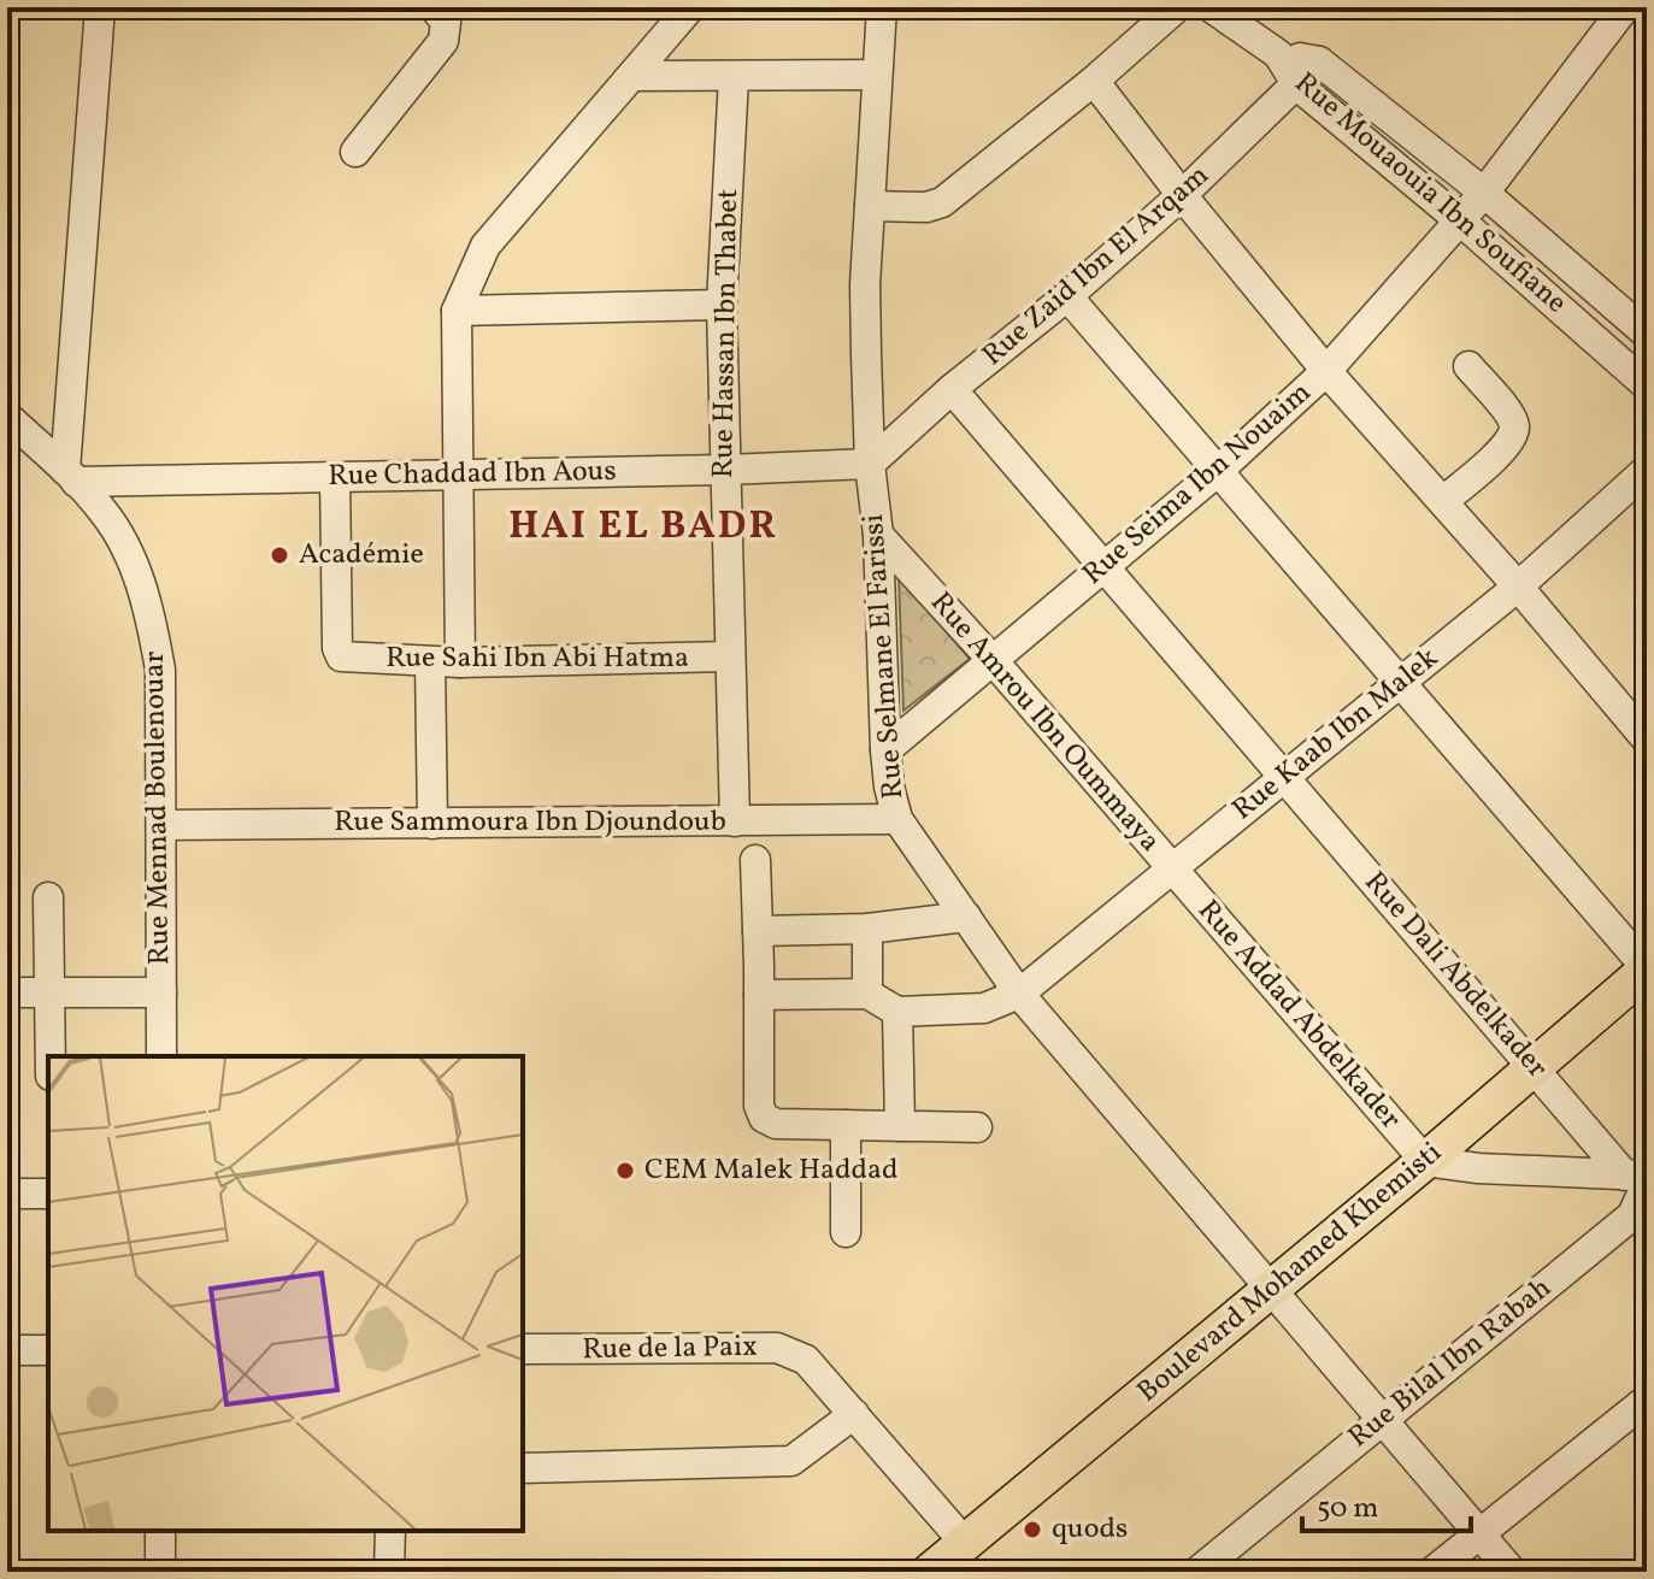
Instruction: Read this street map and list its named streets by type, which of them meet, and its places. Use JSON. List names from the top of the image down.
{
  "streets": {
    "main road": ["Boulevard Mohamed Khemisti"],
    "street": [
      "Rue Mouaouia Ibn Soufiane",
      "Rue Zaid Ibn El Arqam",
      "Rue Hassan Ibn Thabet",
      "Rue Chaddad Ibn Aous",
      "Rue Seima Ibn Nouaim",
      "Rue Selmane El Farissi",
      "Rue Sahi Ibn Abi Hatma",
      "Rue Amrou Ibn Oummaya",
      "Rue Kaab Ibn Malek",
      "Rue Mennad Boulenouar",
      "Rue Sammoura Ibn Djoundoub",
      "Rue Dali Abdelkader",
      "Rue Addad Abdelkader",
      "Rue de la Paix",
      "Rue Bilal Ibn Rabah"
    ]
  },
  "crossings": [
    ["Rue Mouaouia Ibn Soufiane", "Rue Zaid Ibn El Arqam"],
    ["Rue Mouaouia Ibn Soufiane", "Rue Seima Ibn Nouaim"],
    ["Rue Zaid Ibn El Arqam", "Rue Chaddad Ibn Aous"],
    ["Rue Zaid Ibn El Arqam", "Rue Selmane El Farissi"],
    ["Rue Zaid Ibn El Arqam", "Rue Dali Abdelkader"],
    ["Rue Hassan Ibn Thabet", "Rue Chaddad Ibn Aous"],
    ["Rue Hassan Ibn Thabet", "Rue Sahi Ibn Abi Hatma"],
    ["Rue Hassan Ibn Thabet", "Rue Sammoura Ibn Djoundoub"],
    ["Rue Chaddad Ibn Aous", "Rue Selmane El Farissi"],
    ["Rue Chaddad Ibn Aous", "Rue Sahi Ibn Abi Hatma"],
    ["Rue Chaddad Ibn Aous", "Rue Mennad Boulenouar"],
    ["Rue Seima Ibn Nouaim", "Rue Selmane El Farissi"],
    ["Rue Seima Ibn Nouaim", "Rue Amrou Ibn Oummaya"],
    ["Rue Seima Ibn Nouaim", "Rue Dali Abdelkader"],
    ["Rue Selmane El Farissi", "Rue Amrou Ibn Oummaya"],
    ["Rue Selmane El Farissi", "Rue Kaab Ibn Malek"],
    ["Rue Selmane El Farissi", "Rue Sammoura Ibn Djoundoub"],
    ["Rue Selmane El Farissi", "Boulevard Mohamed Khemisti"],
    ["Rue Selmane El Farissi", "Rue Bilal Ibn Rabah"],
    ["Rue Amrou Ibn Oummaya", "Rue Kaab Ibn Malek"],
    ["Rue Amrou Ibn Oummaya", "Rue Addad Abdelkader"],
    ["Rue Kaab Ibn Malek", "Rue Dali Abdelkader"],
    ["Rue Kaab Ibn Malek", "Rue Addad Abdelkader"],
    ["Rue Mennad Boulenouar", "Rue Sammoura Ibn Djoundoub"],
    ["Rue Dali Abdelkader", "Boulevard Mohamed Khemisti"],
    ["Rue Dali Abdelkader", "Rue Bilal Ibn Rabah"],
    ["Rue Addad Abdelkader", "Boulevard Mohamed Khemisti"],
    ["Boulevard Mohamed Khemisti", "Rue de la Paix"]
  ],
  "districts": ["HAI EL BADR"],
  "places": ["Académie", "CEM Malek Haddad", "quods"],
  "scale_bar": "50 m"
}
